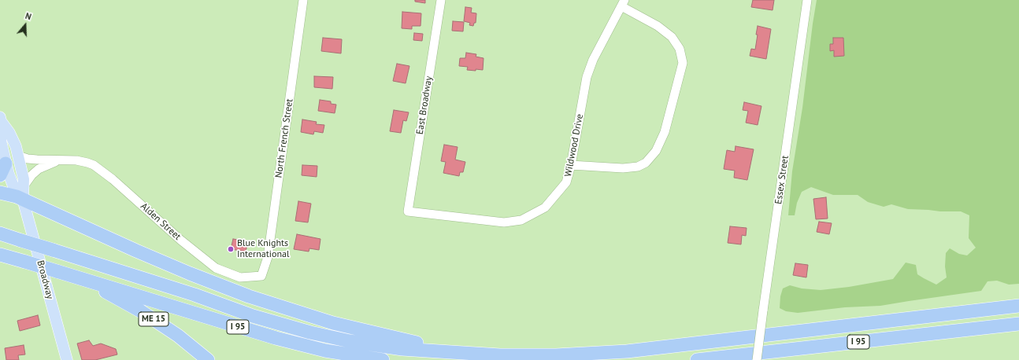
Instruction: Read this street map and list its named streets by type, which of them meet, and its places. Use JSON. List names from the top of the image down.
{
  "streets": {
    "highway": ["ME 15", "I 95"],
    "main road": ["Broadway"],
    "street": [
      "East Broadway",
      "North French Street",
      "Wildwood Drive",
      "Essex Street",
      "Alden Street"
    ]
  },
  "crossings": [
    ["East Broadway", "Wildwood Drive"],
    ["North French Street", "Alden Street"],
    ["Alden Street", "Broadway"],
    ["ME 15", "I 95"]
  ],
  "places": ["Blue Knights International"],
  "north": "top"
}
